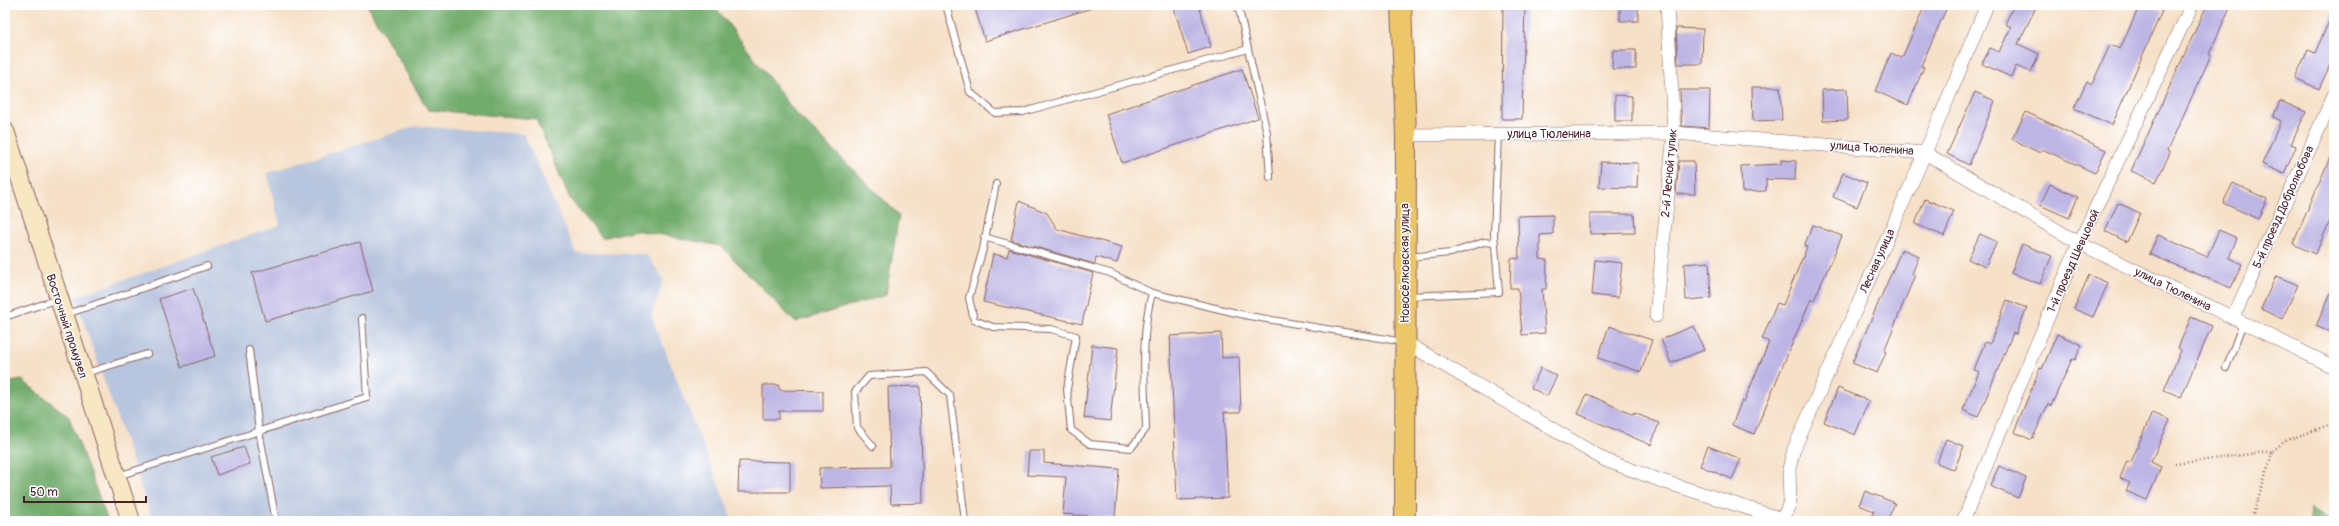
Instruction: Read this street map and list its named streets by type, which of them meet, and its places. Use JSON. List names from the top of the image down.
{
  "streets": {
    "main road": ["Новосёлковская улица"],
    "street": [
      "улица Тюленина",
      "2-й Лесной тупик",
      "5-й проезд Добролюбова",
      "Лесная улица",
      "1-й проезд Шевцовой",
      "Восточный промузел"
    ]
  },
  "crossings": [
    ["улица Тюленина", "2-й Лесной тупик"],
    ["улица Тюленина", "5-й проезд Добролюбова"],
    ["улица Тюленина", "Лесная улица"],
    ["улица Тюленина", "1-й проезд Шевцовой"],
    ["улица Тюленина", "Новосёлковская улица"]
  ],
  "scale_bar": "50 m"
}
